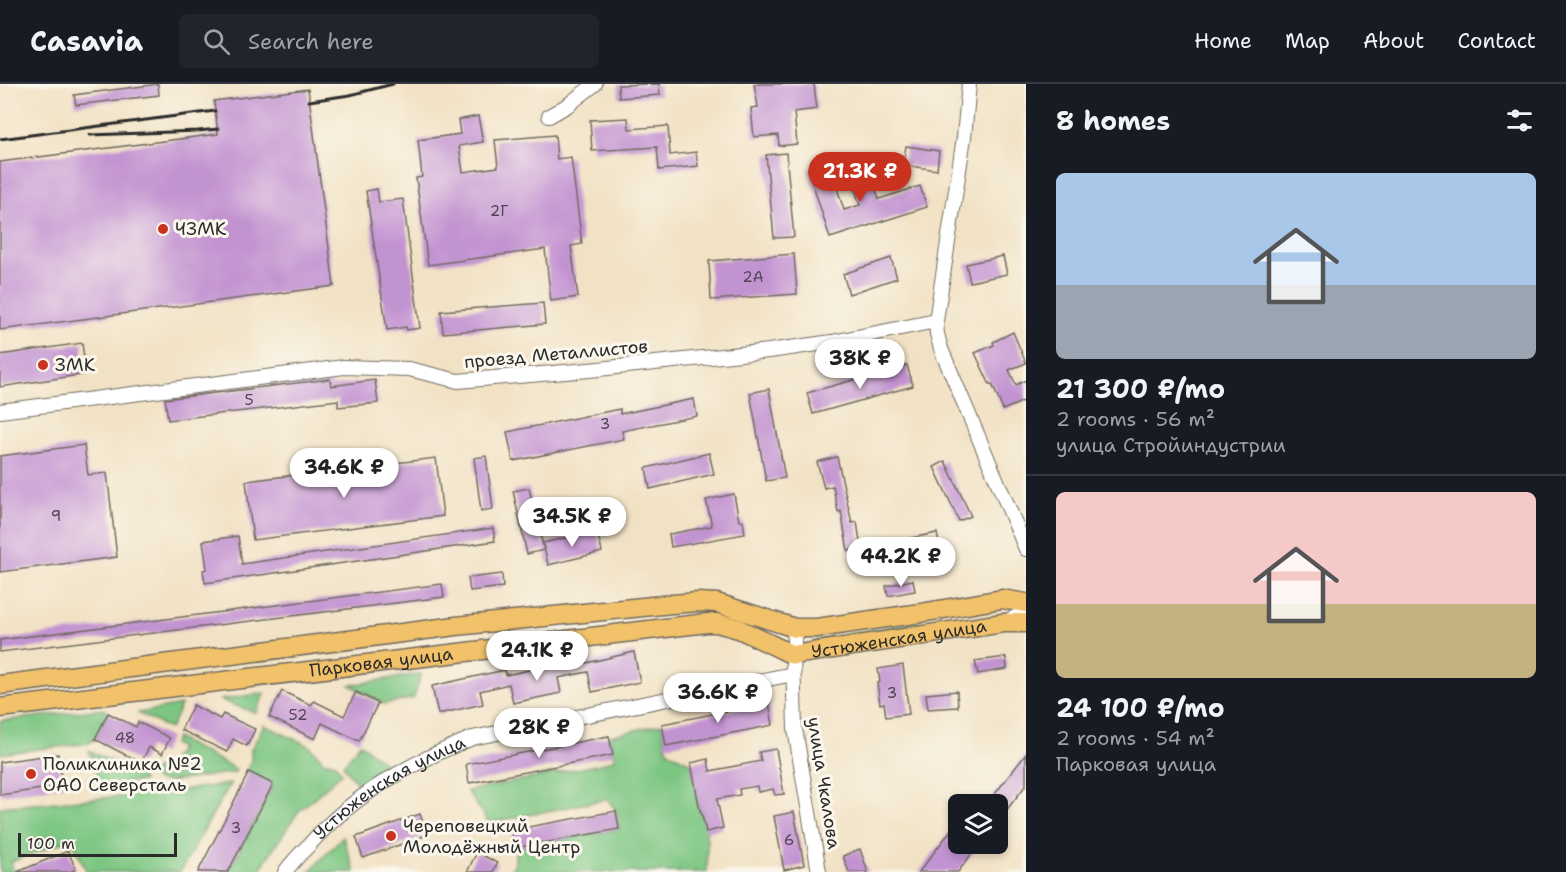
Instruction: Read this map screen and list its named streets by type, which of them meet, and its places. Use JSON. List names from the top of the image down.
{
  "streets": {
    "main road": ["Устюженская улица", "Парковая улица"],
    "street": ["проезд Металлистов", "улица Чкалова"]
  },
  "crossings": [
    ["Устюженская улица", "Парковая улица"],
    ["Устюженская улица", "улица Чкалова"],
    ["Парковая улица", "улица Чкалова"]
  ],
  "places": [
    "ЧЗМК",
    "ЗМК",
    "Поликлиника №2 ОАО Северсталь",
    "Череповецкий Молодёжный Центр"
  ],
  "house_numbers": [
    "2Г",
    "2А",
    "5",
    "3",
    "9",
    "3",
    "52",
    "48",
    "3",
    "6"
  ],
  "scale_bar": "100 m",
  "page": {
    "header": "Casavia",
    "search": "Search here",
    "nav": [
      "Home",
      "Map",
      "About",
      "Contact"
    ],
    "heading": "8 homes",
    "price": [
      "21.3K ₽",
      "38K ₽",
      "34.6K ₽",
      "34.5K ₽",
      "44.2K ₽",
      "24.1K ₽",
      "36.6K ₽",
      "28K ₽"
    ],
    "list": [
      {
        "name": "21 300 ₽/mo",
        "note": "2 rooms · 56 m² · улица Стройиндустрии"
      },
      {
        "name": "24 100 ₽/mo",
        "note": "2 rooms · 54 m² · Парковая улица"
      }
    ],
    "scale": "100 m"
  }
}
